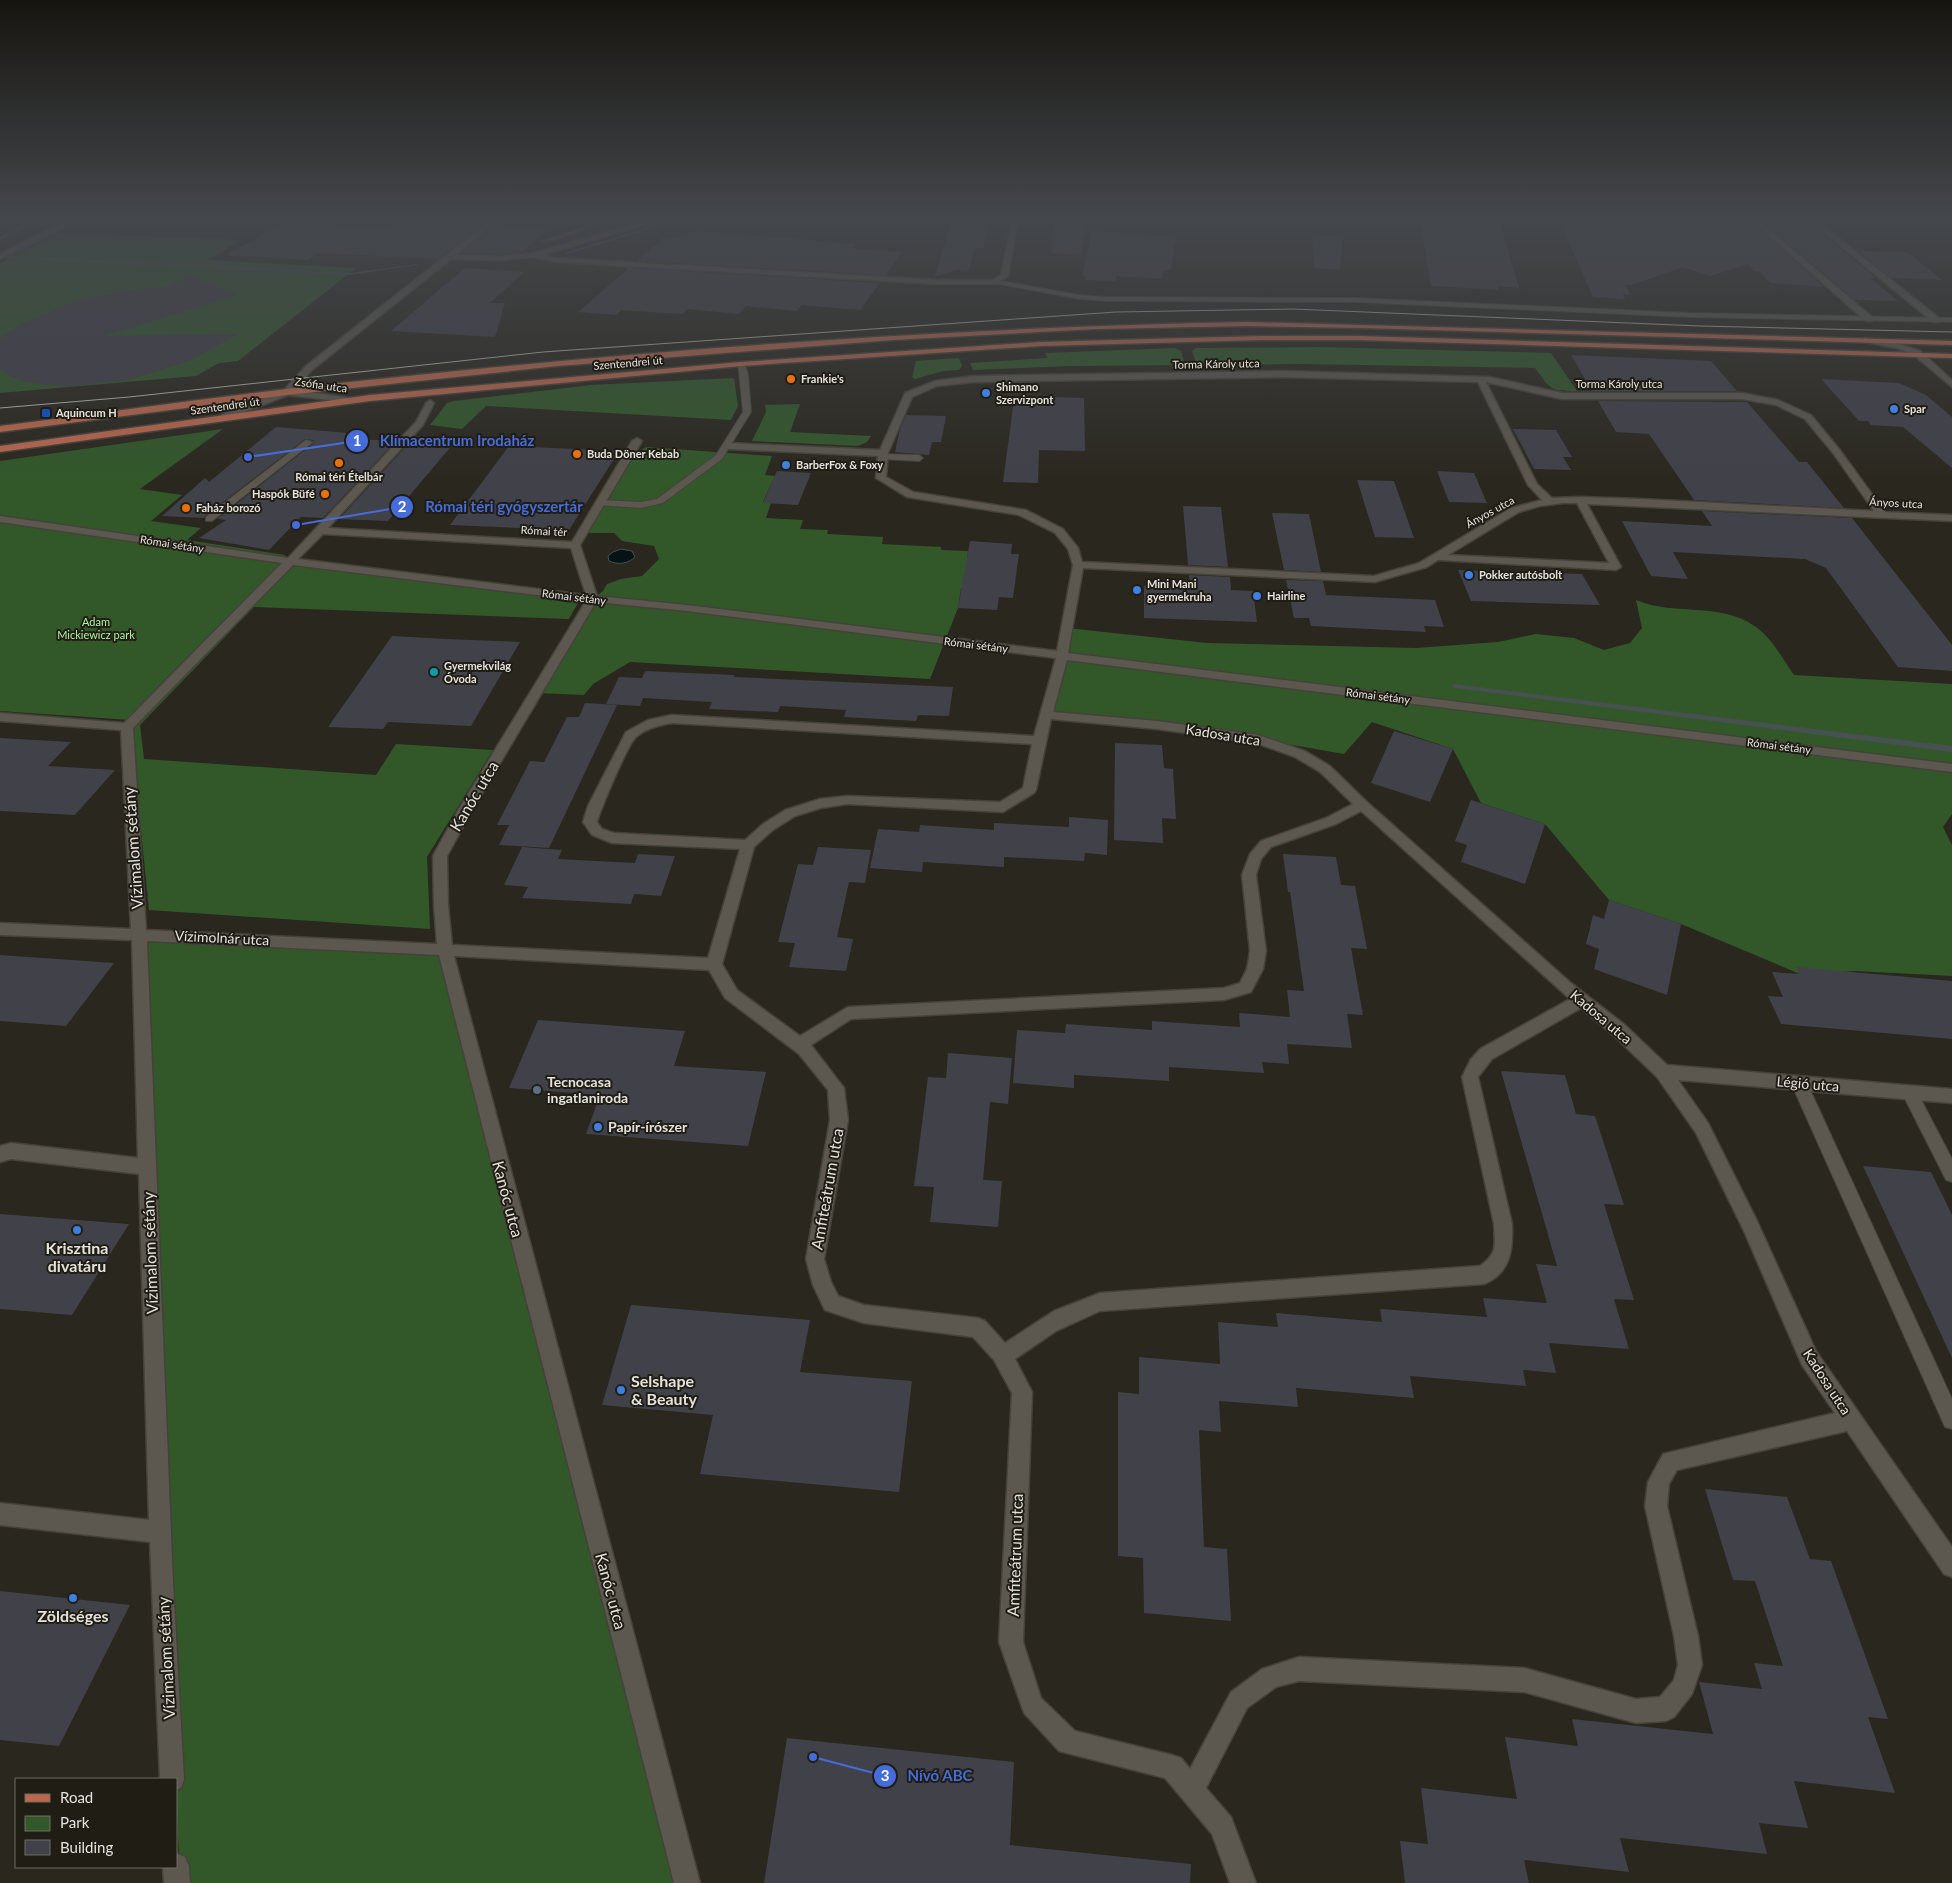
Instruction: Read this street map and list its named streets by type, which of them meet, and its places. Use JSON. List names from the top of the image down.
{
  "streets": {
    "main road": ["Szentendrei út"],
    "street": [
      "Torma Károly utca",
      "Zsófia utca",
      "Ányos utca",
      "Római tér",
      "Római sétány",
      "Kadosa utca",
      "Kanóc utca",
      "Vízimalom sétány",
      "Vízimolnár utca",
      "Légió utca",
      "Amfiteátrum utca"
    ]
  },
  "crossings": [
    ["Szentendrei út", "Zsófia utca"],
    ["Torma Károly utca", "Ányos utca"],
    ["Római sétány", "Kanóc utca"],
    ["Kadosa utca", "Légió utca"],
    ["Kanóc utca", "Vízimolnár utca"],
    ["Vízimalom sétány", "Vízimolnár utca"],
    ["Vízimolnár utca", "Amfiteátrum utca"]
  ],
  "parks": ["Adam Mickiewicz park"],
  "places": {
    "other": [
      "Frankie's",
      "Shimano Szervizpont",
      "Spar",
      "Buda Döner Kebab",
      "Klímacentrum Irodaház",
      "Római téri Ételbár",
      "BarberFox & Foxy",
      "Haspók Büfé",
      "Faház borozó",
      "Római téri gyógyszertár",
      "Pokker autósbolt",
      "Mini Mani gyermekruha",
      "Hairline",
      "Gyermekvilág Óvoda",
      "Tecnocasa ingatlaniroda",
      "Papír-írószer",
      "Krisztina divatáru",
      "Selshape & Beauty",
      "Zöldséges",
      "Nívó ABC"
    ],
    "transit": ["Aquincum H"]
  },
  "legend": ["Road", "Park", "Building"]
}
